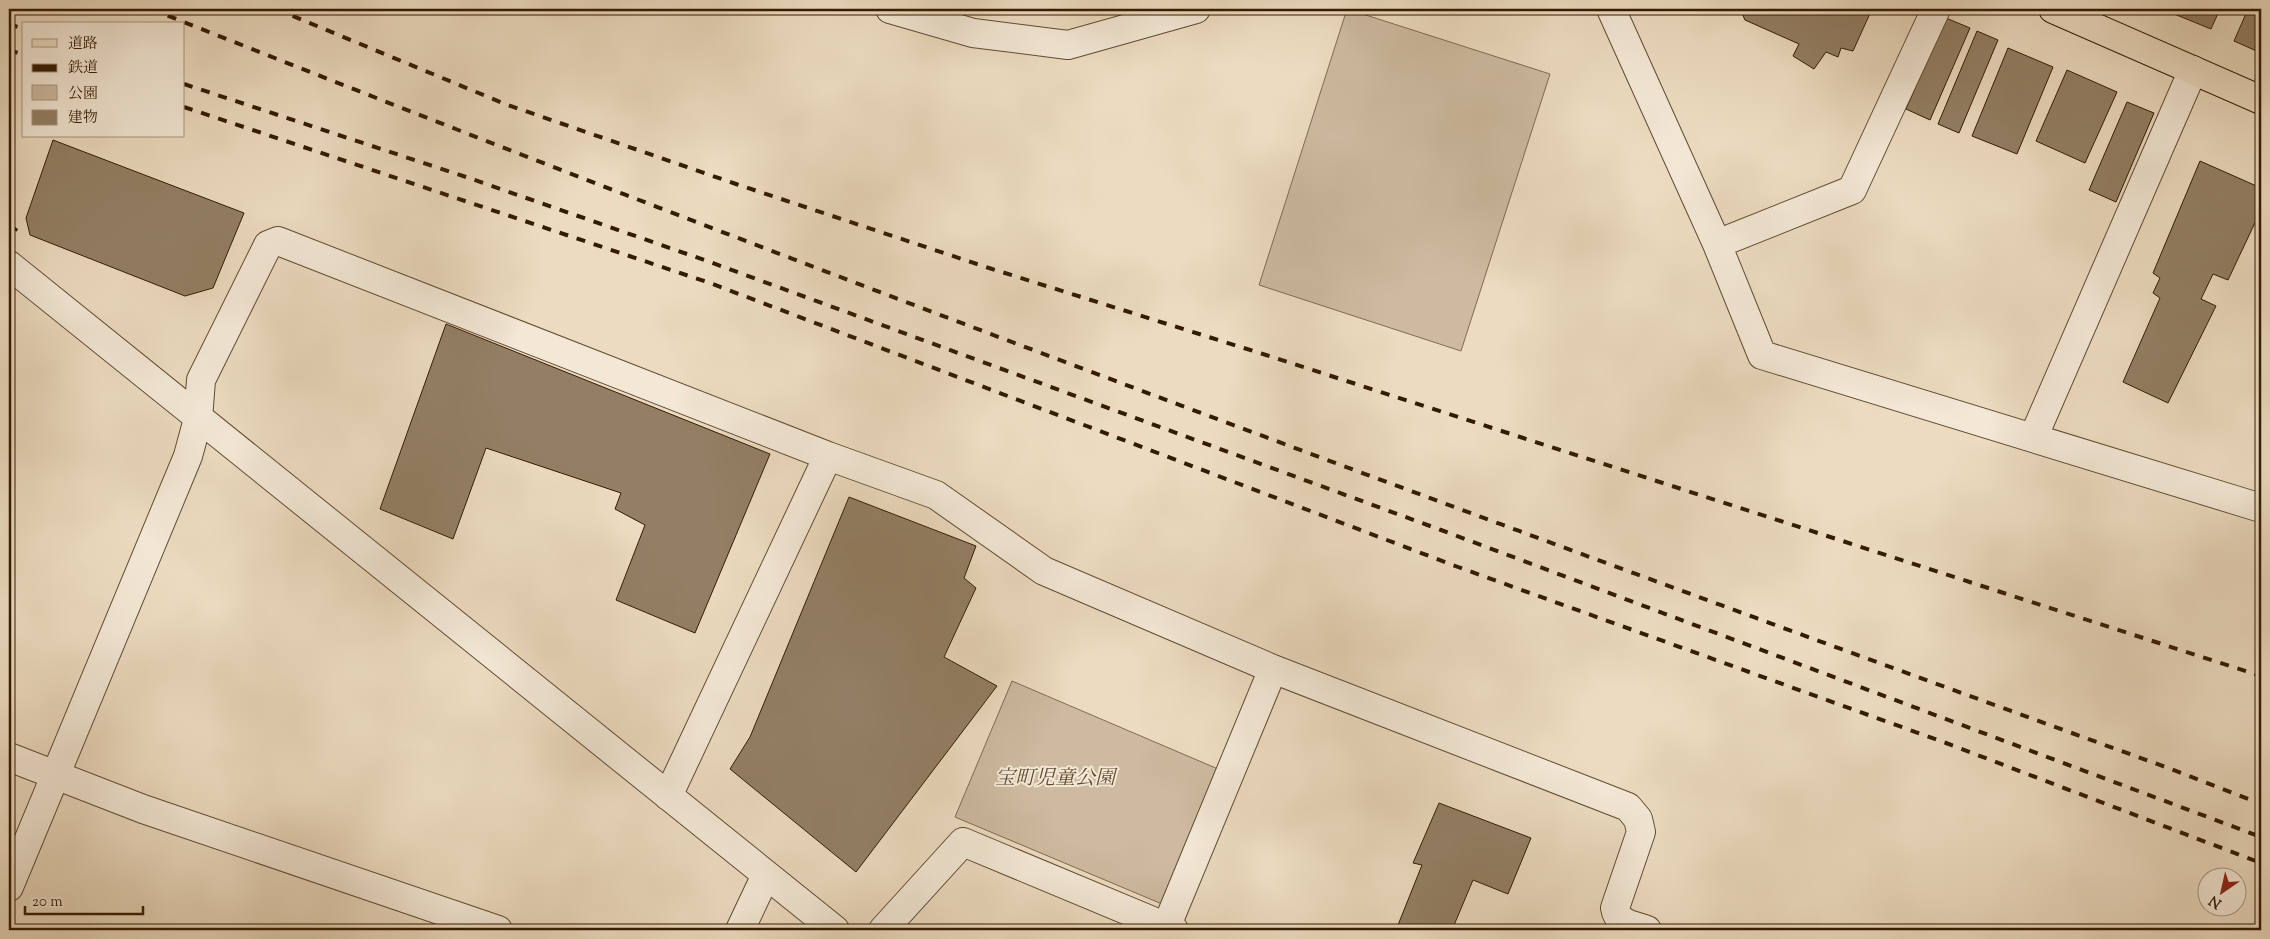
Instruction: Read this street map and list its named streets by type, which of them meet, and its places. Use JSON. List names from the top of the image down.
{
  "parks": ["宝町児童公園"],
  "legend": [
    "道路",
    "鉄道",
    "公園",
    "建物"
  ],
  "scale_bar": "20 m",
  "north": "bottom left"
}
